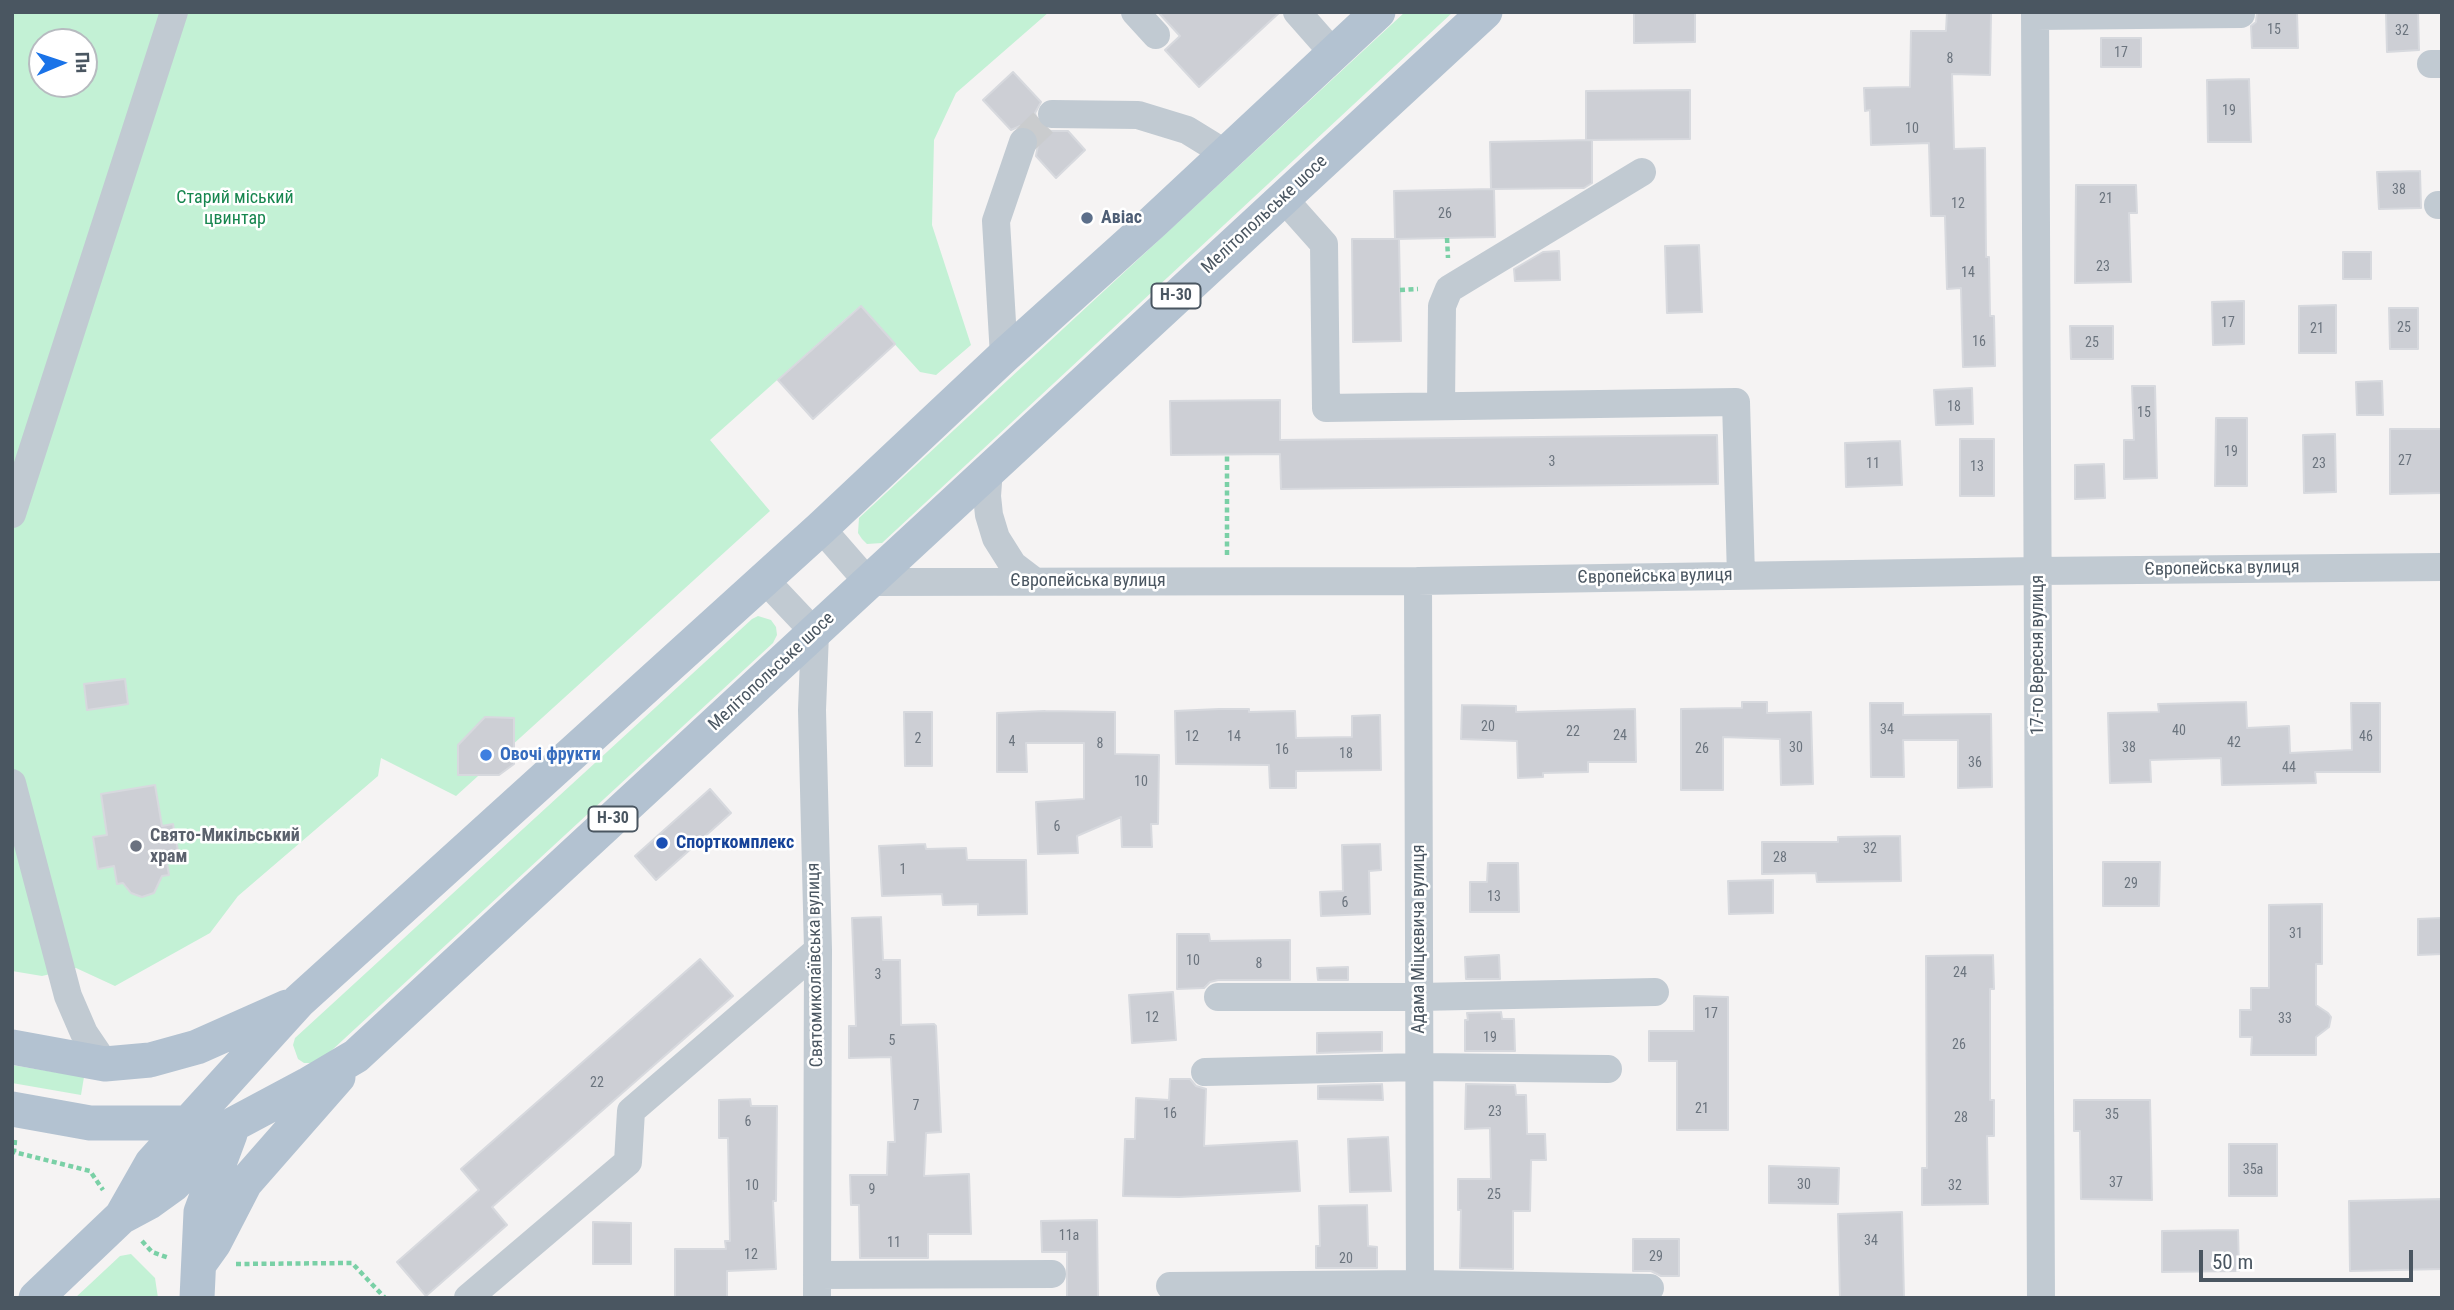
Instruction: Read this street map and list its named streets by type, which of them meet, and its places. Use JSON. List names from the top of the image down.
{
  "streets": {
    "main road": ["Мелітопольське шосе", "Н-30"],
    "street": [
      "Європейська вулиця",
      "17-го Вересня вулиця",
      "Адама Міцкевича вулиця",
      "Святомиколаївська вулиця"
    ]
  },
  "crossings": [
    ["Мелітопольське шосе", "Європейська вулиця"],
    ["Мелітопольське шосе", "Святомиколаївська вулиця"],
    ["Європейська вулиця", "17-го Вересня вулиця"],
    ["Європейська вулиця", "Адама Міцкевича вулиця"]
  ],
  "parks": ["Старий міський цвинтар"],
  "places": [
    "Авіас",
    "Овочі фрукти",
    "Спорткомплекс",
    "Свято-Микільський храм"
  ],
  "house_numbers": [
    "15",
    "32",
    "17",
    "8",
    "19",
    "10",
    "38",
    "21",
    "12",
    "26",
    "23",
    "14",
    "17",
    "25",
    "21",
    "16",
    "25",
    "18",
    "15",
    "19",
    "27",
    "3",
    "11",
    "23",
    "13",
    "20",
    "34",
    "40",
    "22",
    "24",
    "12",
    "14",
    "46",
    "2",
    "4",
    "42",
    "8",
    "30",
    "38",
    "26",
    "16",
    "18",
    "36",
    "44",
    "10",
    "6",
    "32",
    "28",
    "1",
    "29",
    "13",
    "6",
    "31",
    "10",
    "8",
    "24",
    "3",
    "17",
    "12",
    "33",
    "19",
    "5",
    "26",
    "22",
    "7",
    "21",
    "23",
    "16",
    "35",
    "28",
    "6",
    "35а",
    "37",
    "30",
    "10",
    "32",
    "9",
    "25",
    "11а",
    "34",
    "11",
    "12",
    "29",
    "20"
  ],
  "scale_bar": "50 m",
  "north": "right"
}
